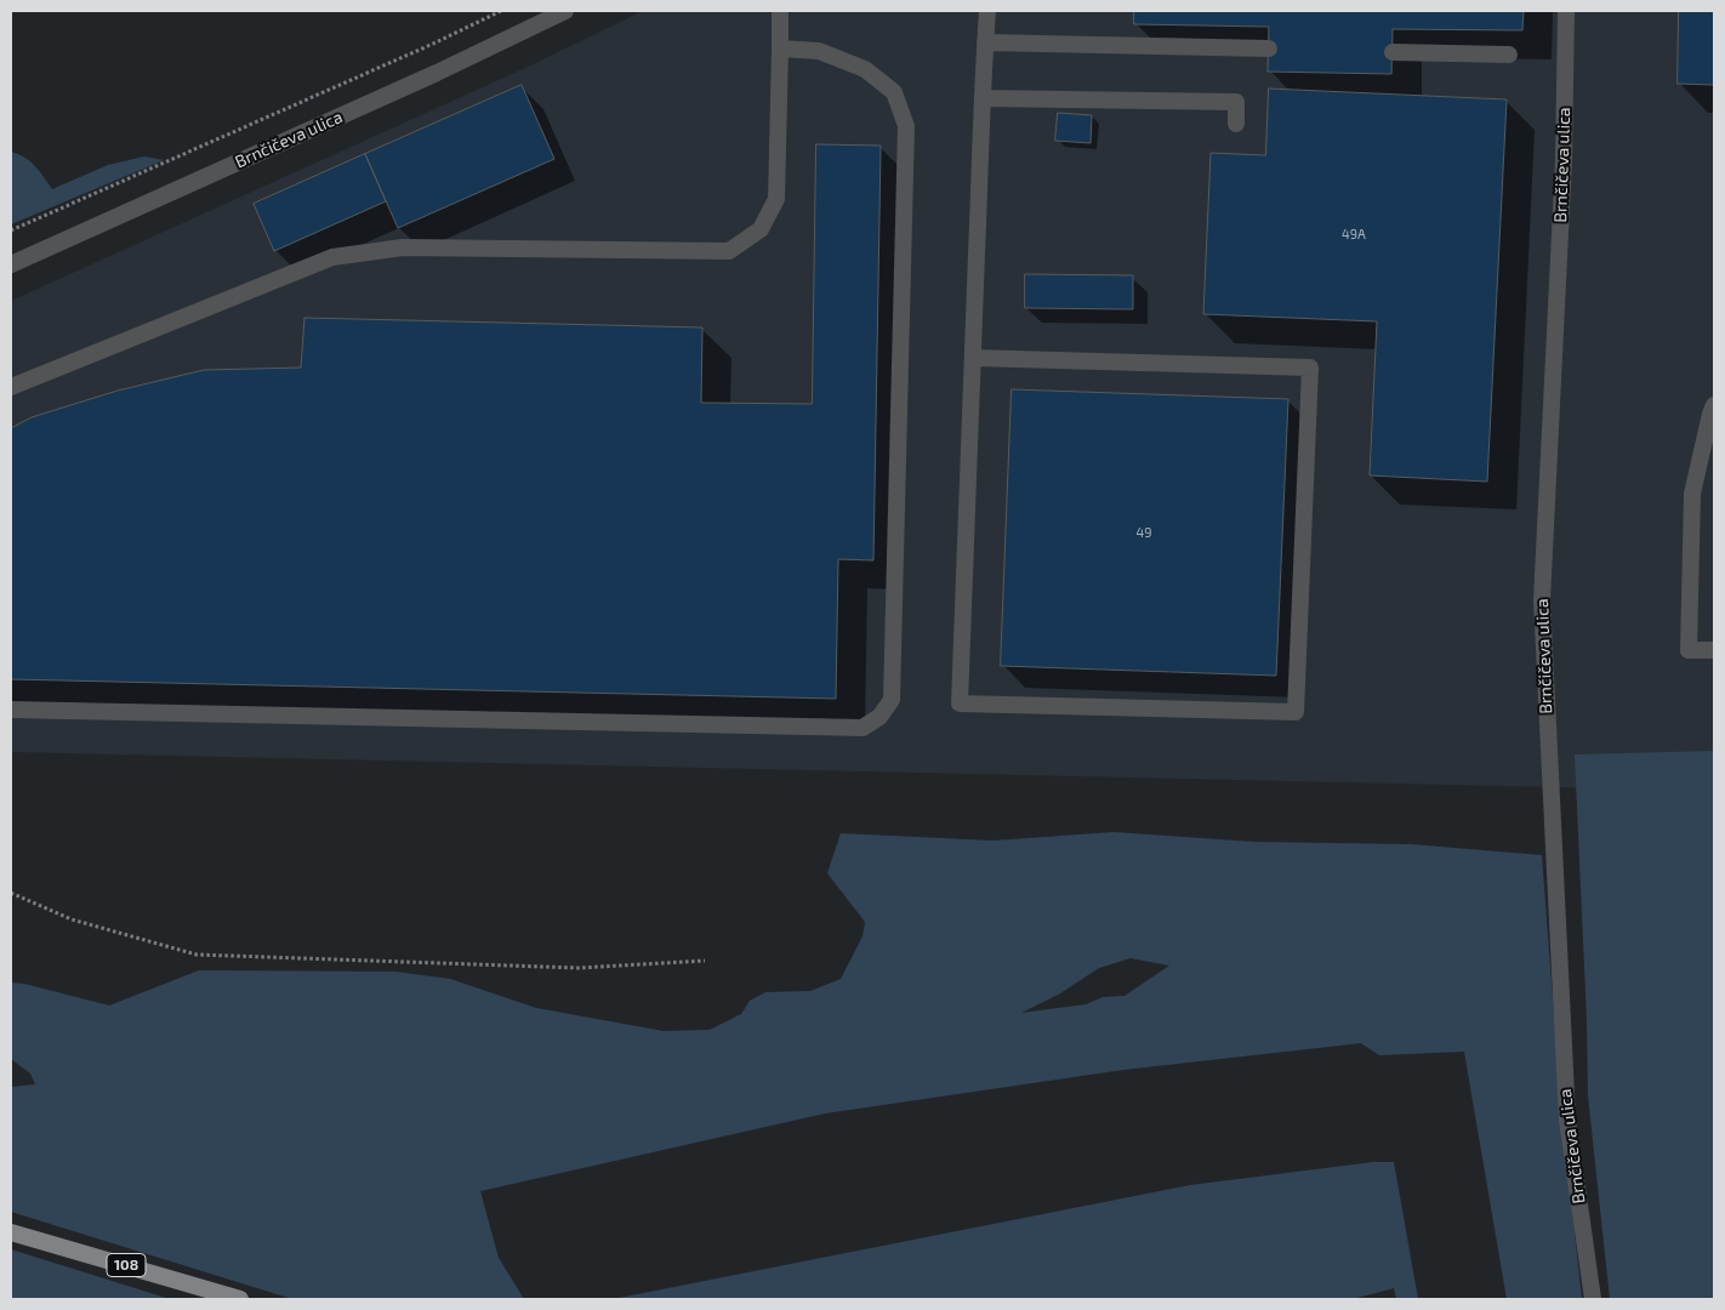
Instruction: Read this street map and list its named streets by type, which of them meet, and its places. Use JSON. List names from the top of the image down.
{
  "streets": {
    "main road": ["108"],
    "street": ["Brnčičeva ulica"]
  },
  "house_numbers": ["49A", "49"]
}
